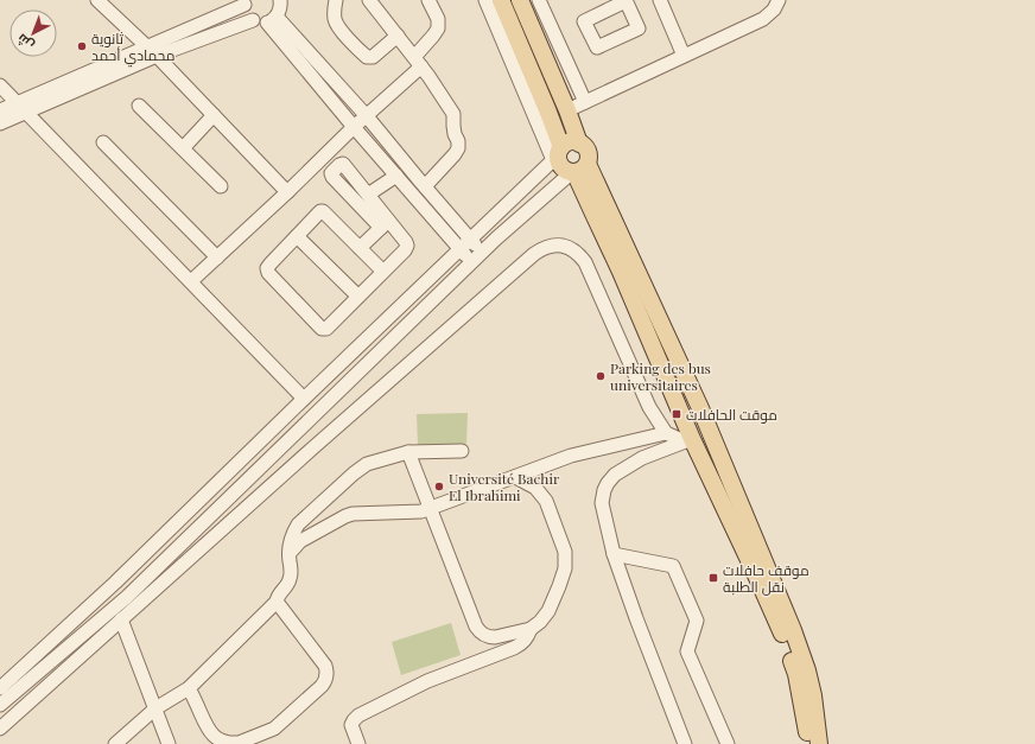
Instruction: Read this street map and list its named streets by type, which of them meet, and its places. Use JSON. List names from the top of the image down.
{
  "places": {
    "other": ["ثانوية محمادي أحمد", "Parking des bus universitaires", "Université Bachir El Ibrahimi"],
    "transit": ["موقت الحافلات", "موقف حافلات نقل الطلبة"]
  },
  "north": "bottom left"
}
